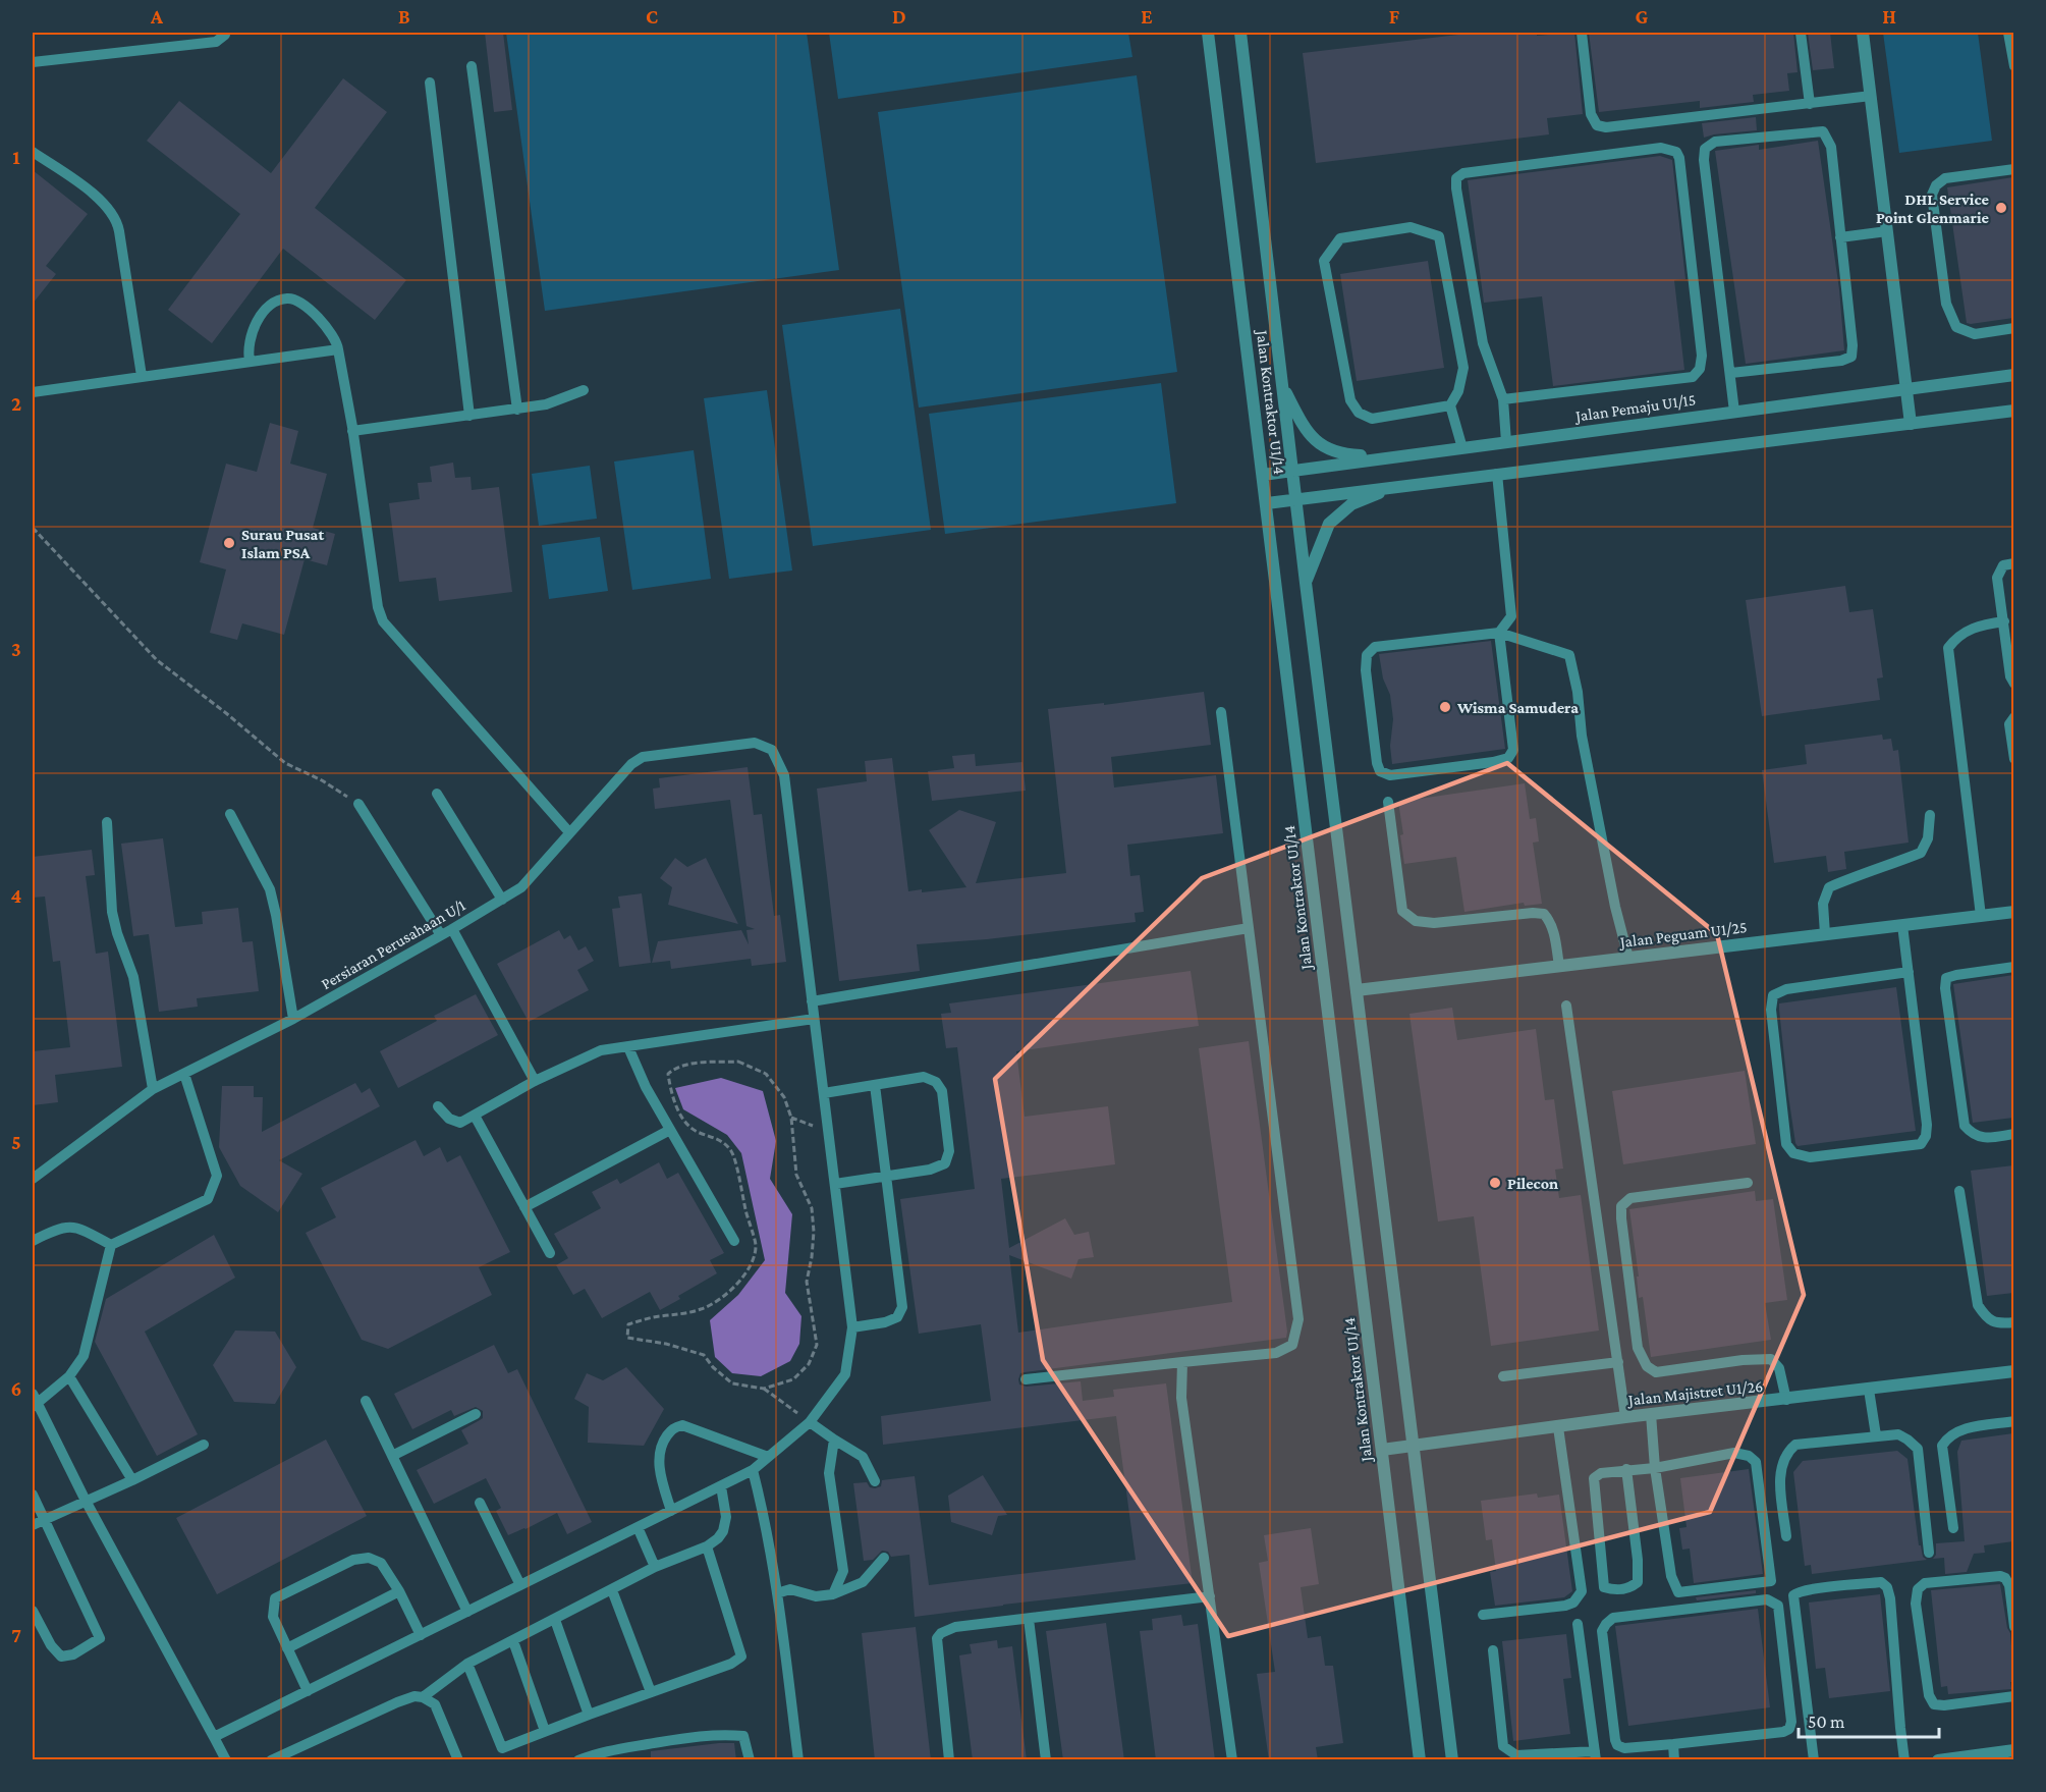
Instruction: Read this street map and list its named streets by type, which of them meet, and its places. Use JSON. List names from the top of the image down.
{
  "streets": {
    "street": [
      "Jalan Kontraktor U1/14",
      "Jalan Pemaju U1/15",
      "Jalan Peguam U1/25",
      "Jalan Majistret U1/26"
    ],
    "lane": ["Persiaran Perusahaan U/1"]
  },
  "crossings": [
    ["Jalan Kontraktor U1/14", "Jalan Pemaju U1/15"],
    ["Jalan Kontraktor U1/14", "Jalan Peguam U1/25"],
    ["Jalan Kontraktor U1/14", "Jalan Majistret U1/26"]
  ],
  "places": [
    "DHL Service Point Glenmarie",
    "Surau Pusat Islam PSA",
    "Wisma Samudera",
    "Pilecon"
  ],
  "scale_bar": "50 m",
  "grid": {
    "columns": [
      "A",
      "B",
      "C",
      "D",
      "E",
      "F",
      "G",
      "H"
    ],
    "rows": [
      "1",
      "2",
      "3",
      "4",
      "5",
      "6",
      "7"
    ]
  }
}
